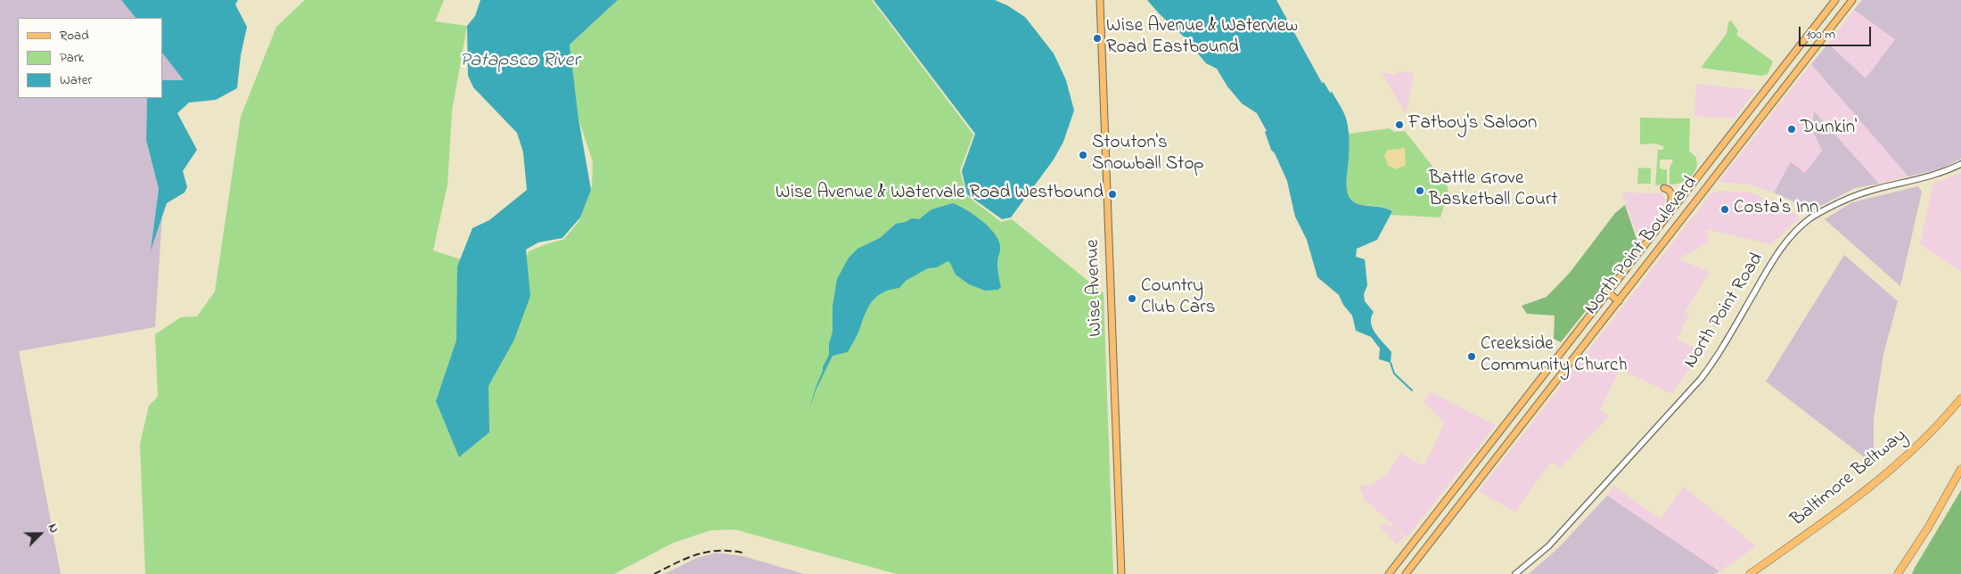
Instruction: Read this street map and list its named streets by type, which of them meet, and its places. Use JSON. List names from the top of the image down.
{
  "streets": {
    "highway": ["Baltimore Beltway"],
    "main road": ["North Point Boulevard", "Wise Avenue"],
    "street": ["North Point Road"]
  },
  "water": ["Patapsco River"],
  "places": [
    "Wise Avenue & Waterview Road Eastbound",
    "Fatboy's Saloon",
    "Dunkin'",
    "Stouton's Snowball Stop",
    "Battle Grove Basketball Court",
    "Wise Avenue & Watervale Road Westbound",
    "Costa's Inn",
    "Country Club Cars",
    "Creekside Community Church"
  ],
  "legend": ["Road", "Park", "Water"],
  "scale_bar": "100 m",
  "north": "top right"
}
